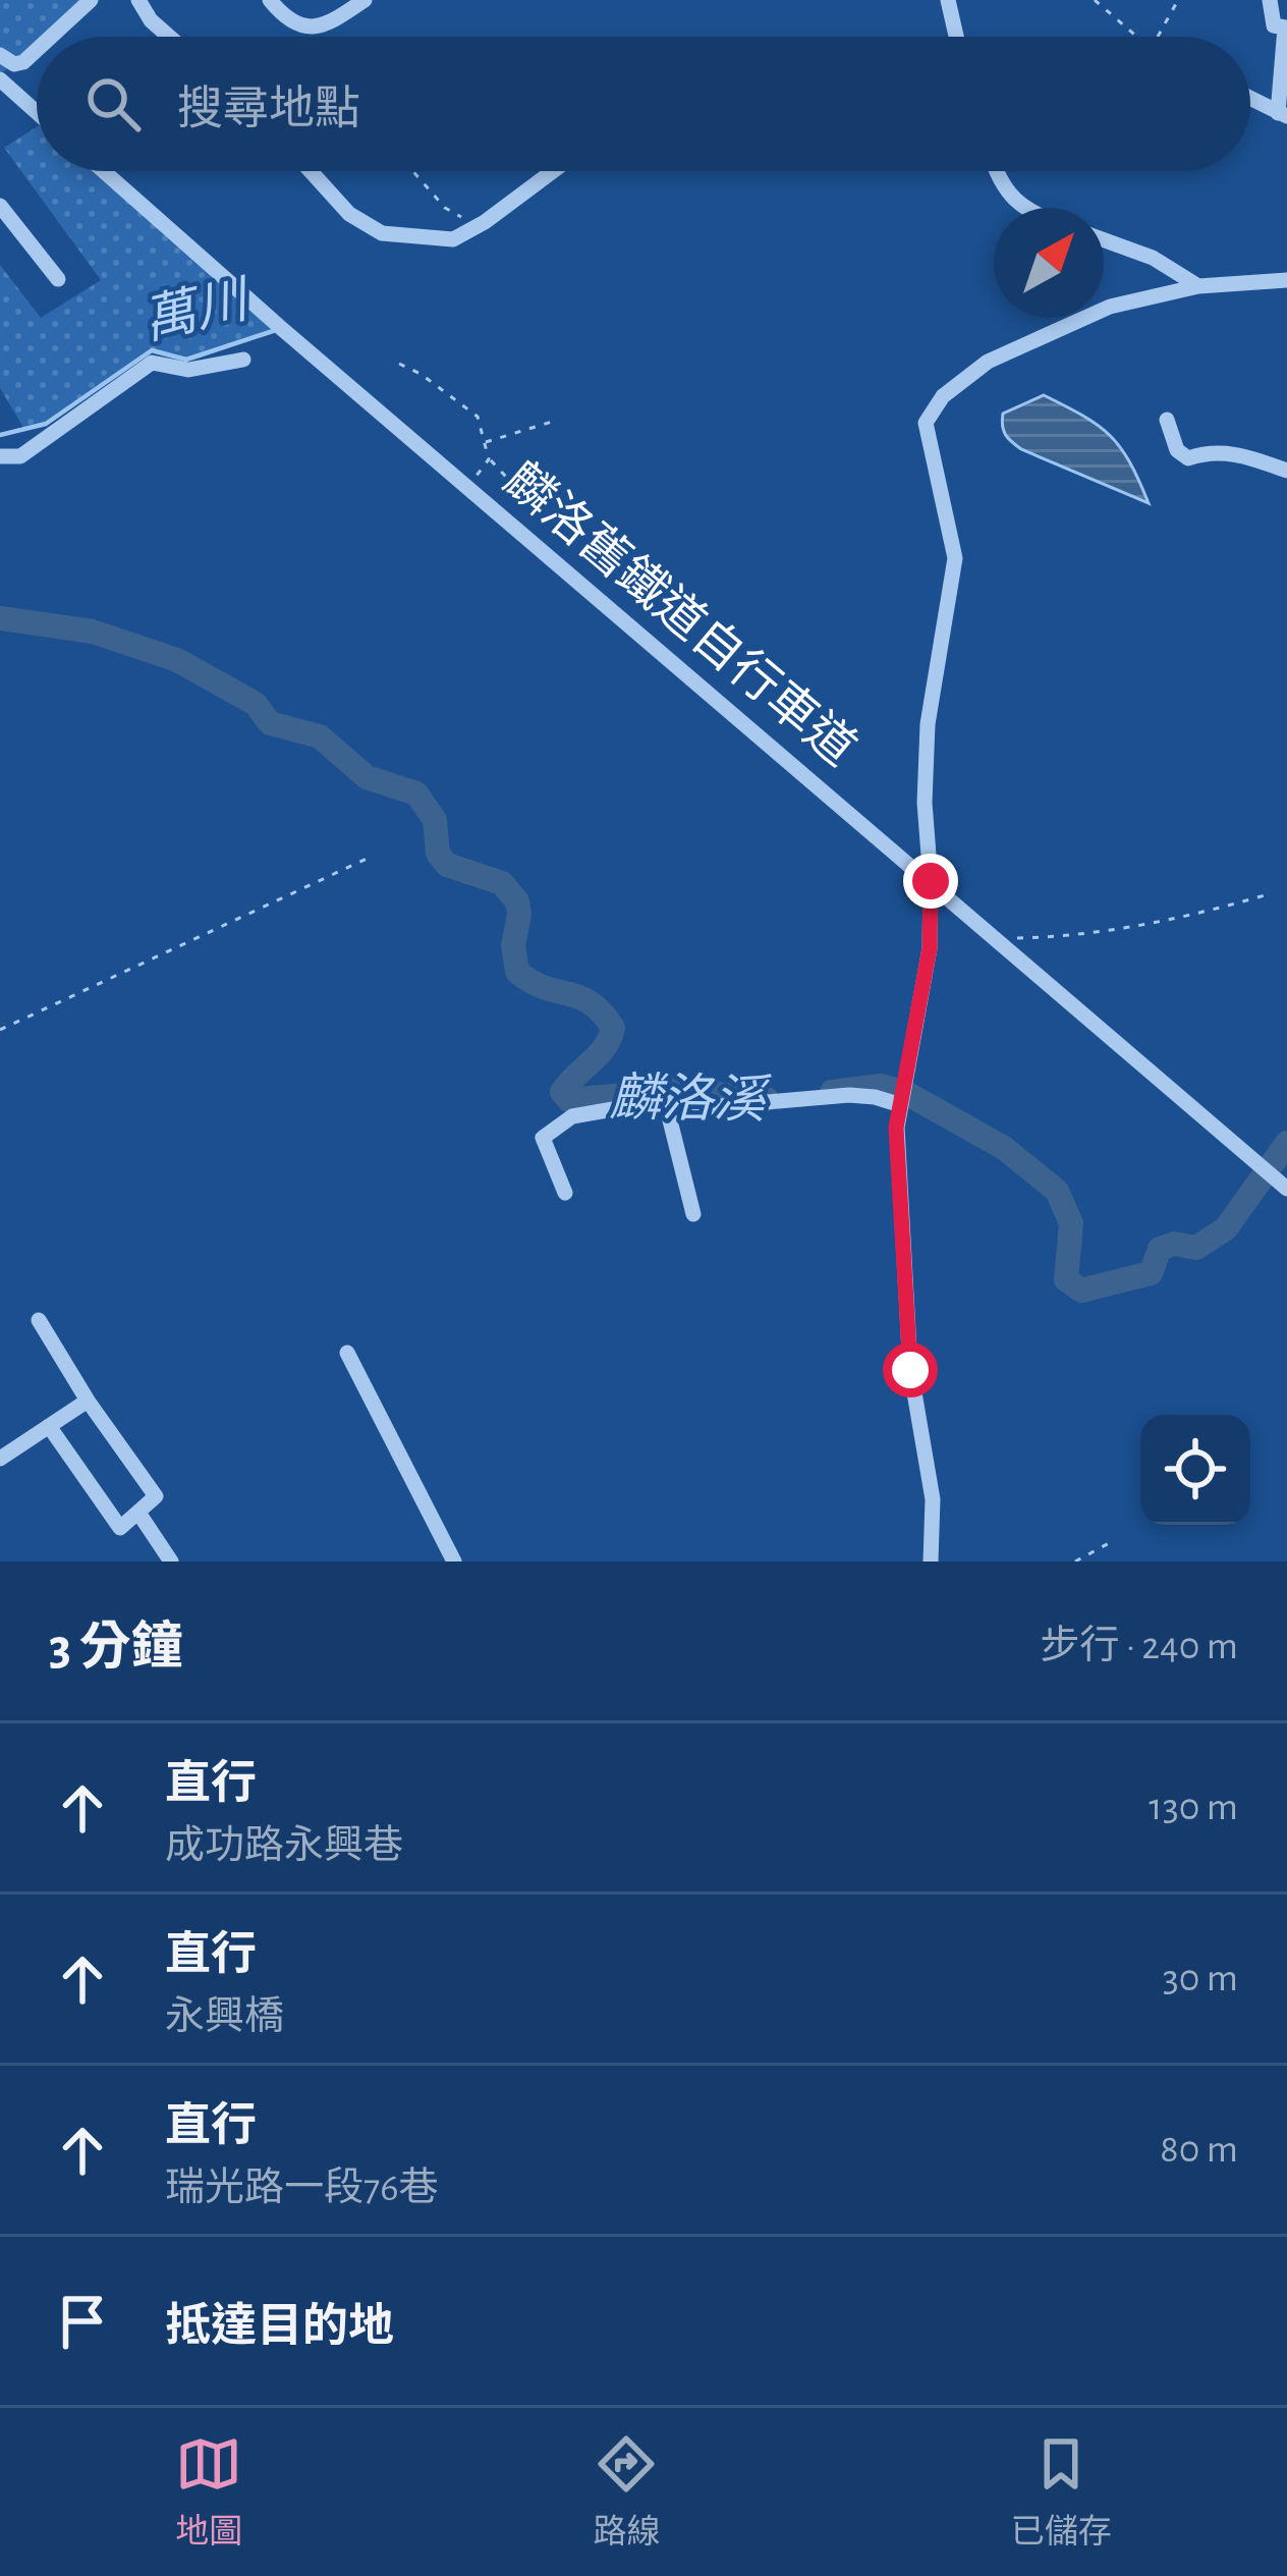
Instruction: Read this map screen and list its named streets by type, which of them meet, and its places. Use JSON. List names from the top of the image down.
{
  "streets": {
    "street": ["麟洛舊鐵道自行車道"]
  },
  "water": ["萬川", "麟洛溪"],
  "north": "top right",
  "page": {
    "search": "搜尋地點",
    "heading": ["3 分鐘", "步行 · 240 m"],
    "list": [
      ["直行", "成功路永興巷", "130 m"],
      ["直行", "永興橋", "30 m"],
      ["直行", "瑞光路一段76巷", "80 m"],
      "抵達目的地"
    ],
    "nav": ["地圖", "路線", "已儲存"]
  }
}
